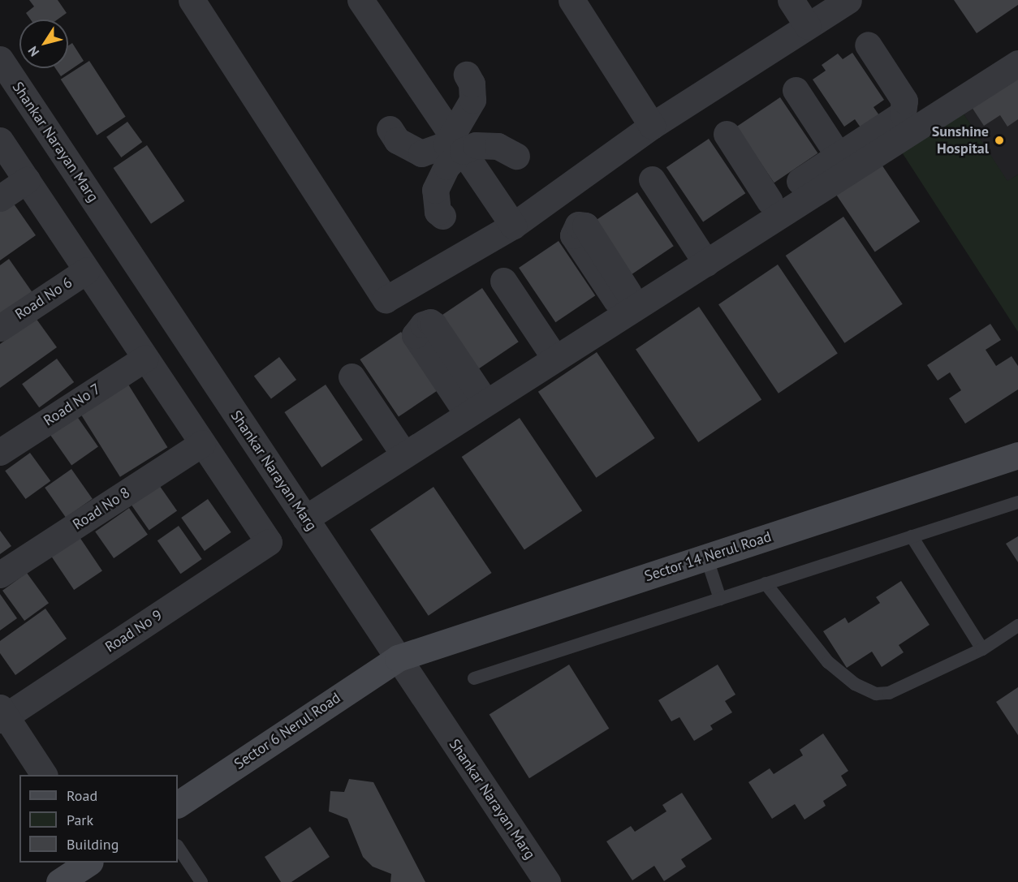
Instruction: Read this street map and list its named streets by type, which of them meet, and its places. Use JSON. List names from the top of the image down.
{
  "streets": {
    "street": [
      "Shankar Narayan Marg",
      "Road No 6",
      "Road No 7",
      "Road No 8",
      "Sector 14 Nerul Road",
      "Road No 9",
      "Sector 6 Nerul Road"
    ]
  },
  "crossings": [
    ["Shankar Narayan Marg", "Sector 14 Nerul Road"],
    ["Shankar Narayan Marg", "Sector 6 Nerul Road"],
    ["Road No 8", "Road No 9"],
    ["Sector 14 Nerul Road", "Sector 6 Nerul Road"]
  ],
  "places": ["Sunshine Hospital"],
  "legend": ["Road", "Park", "Building"],
  "north": "bottom left"
}
